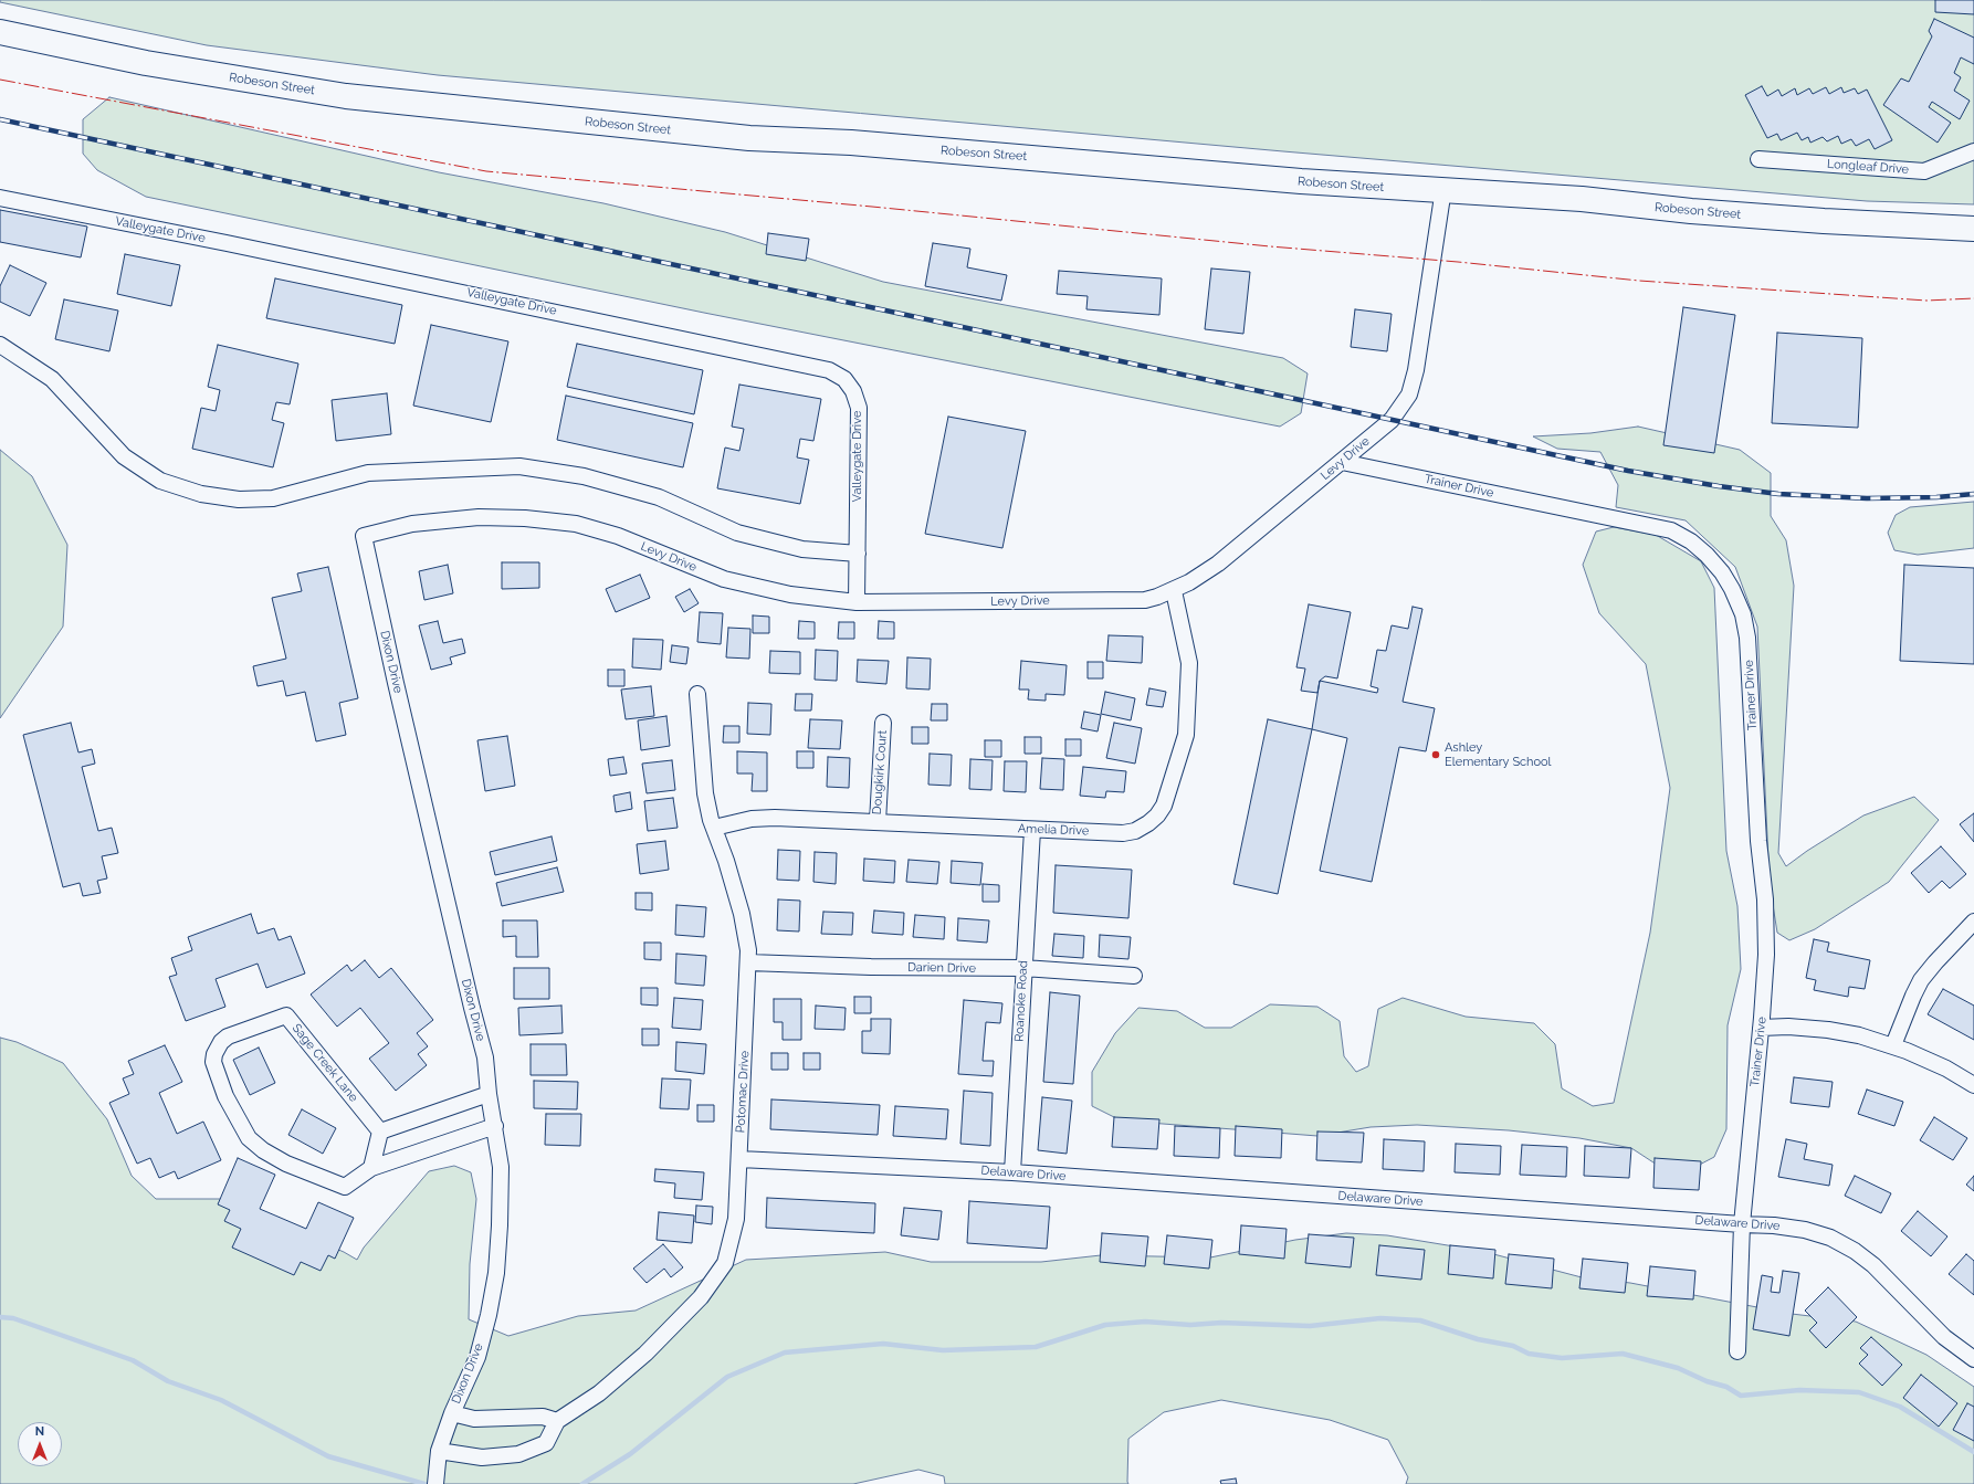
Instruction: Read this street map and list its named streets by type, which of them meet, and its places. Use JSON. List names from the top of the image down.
{
  "streets": {
    "main road": ["Robeson Street"],
    "street": [
      "Longleaf Drive",
      "Valleygate Drive",
      "Levy Drive",
      "Trainer Drive",
      "Dixon Drive",
      "Dougkirk Court",
      "Amelia Drive",
      "Darien Drive",
      "Roanoke Road",
      "Sage Creek Lane",
      "Potomac Drive",
      "Delaware Drive"
    ]
  },
  "crossings": [
    ["Robeson Street", "Levy Drive"],
    ["Valleygate Drive", "Levy Drive"],
    ["Levy Drive", "Trainer Drive"],
    ["Levy Drive", "Dixon Drive"],
    ["Levy Drive", "Amelia Drive"],
    ["Trainer Drive", "Delaware Drive"],
    ["Dixon Drive", "Sage Creek Lane"],
    ["Dougkirk Court", "Amelia Drive"],
    ["Amelia Drive", "Roanoke Road"],
    ["Amelia Drive", "Potomac Drive"],
    ["Darien Drive", "Roanoke Road"],
    ["Darien Drive", "Potomac Drive"],
    ["Roanoke Road", "Delaware Drive"],
    ["Potomac Drive", "Delaware Drive"]
  ],
  "places": ["Ashley Elementary School"],
  "north": "top"
}
